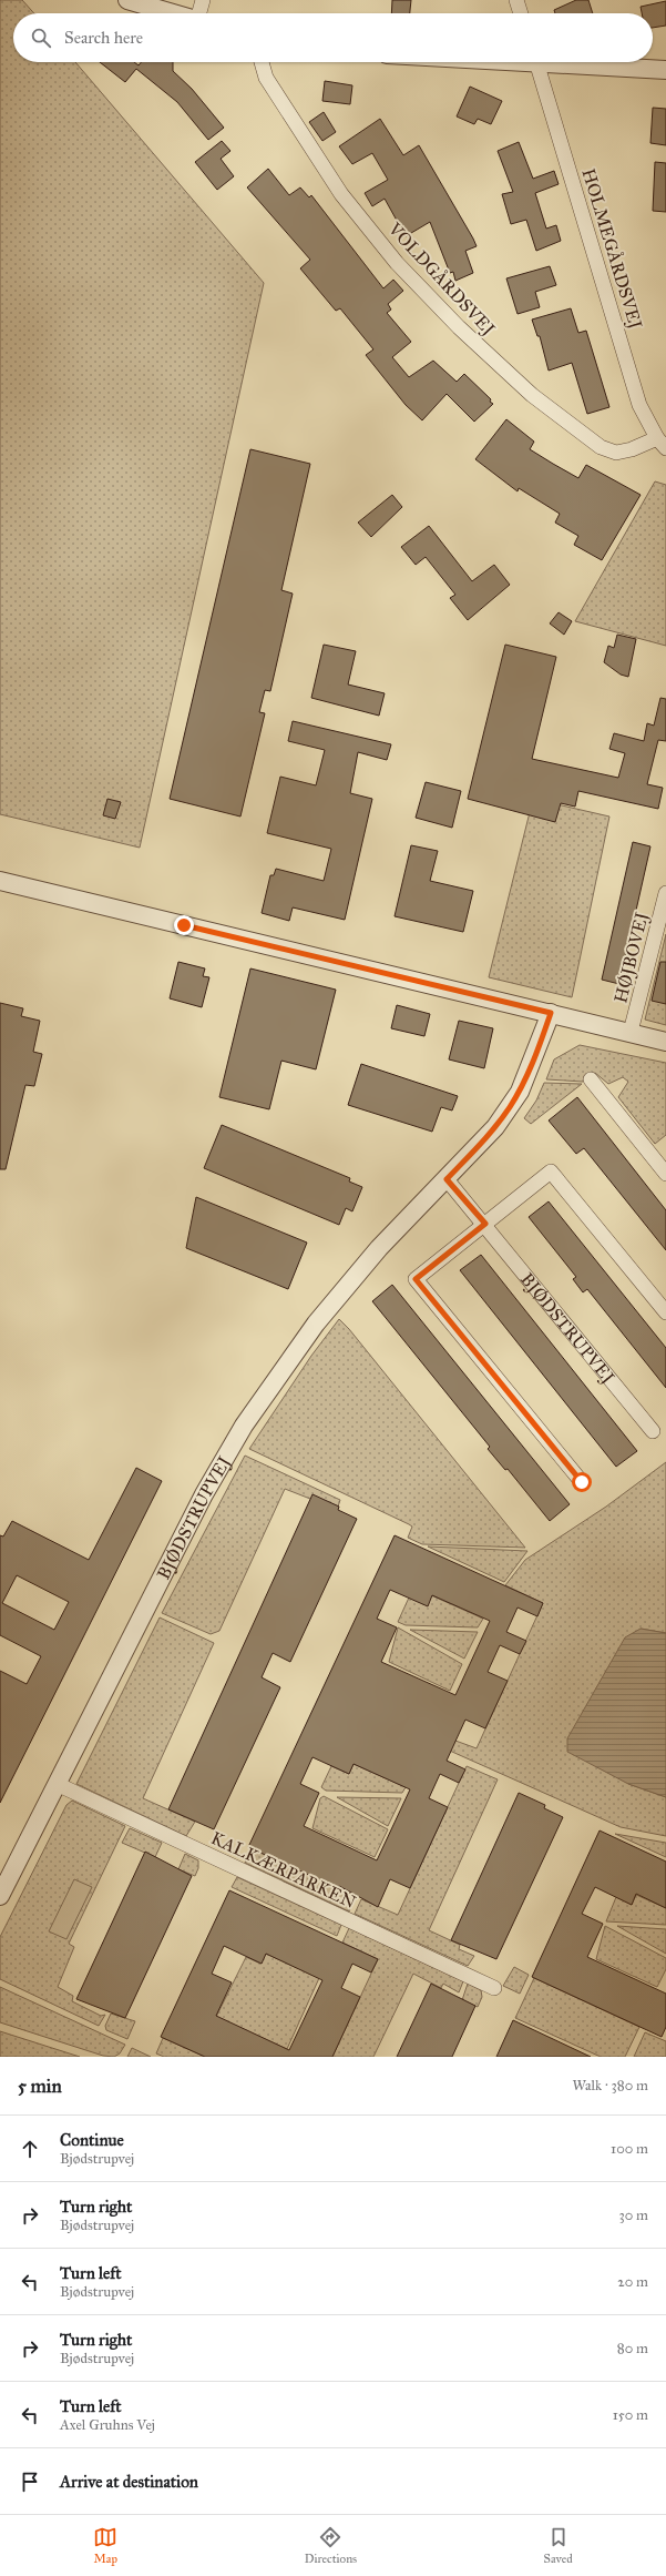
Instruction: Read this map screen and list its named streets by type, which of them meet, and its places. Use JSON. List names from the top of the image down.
{
  "streets": {
    "street": [
      "HOLMEGÅRDSVEJ",
      "VOLDGÅRDSVEJ",
      "HØJBOVEJ",
      "BJØDSTRUPVEJ",
      "KALKÆRPARKEN"
    ]
  },
  "crossings": [
    ["HOLMEGÅRDSVEJ", "VOLDGÅRDSVEJ"],
    ["BJØDSTRUPVEJ", "KALKÆRPARKEN"]
  ],
  "page": {
    "search": "Search here",
    "heading": ["5 min", "Walk · 380 m"],
    "list": [
      ["Continue", "Bjødstrupvej", "100 m"],
      ["Turn right", "Bjødstrupvej", "30 m"],
      ["Turn left", "Bjødstrupvej", "20 m"],
      ["Turn right", "Bjødstrupvej", "80 m"],
      ["Turn left", "Axel Gruhns Vej", "150 m"],
      "Arrive at destination"
    ],
    "nav": ["Map", "Directions", "Saved"]
  }
}
